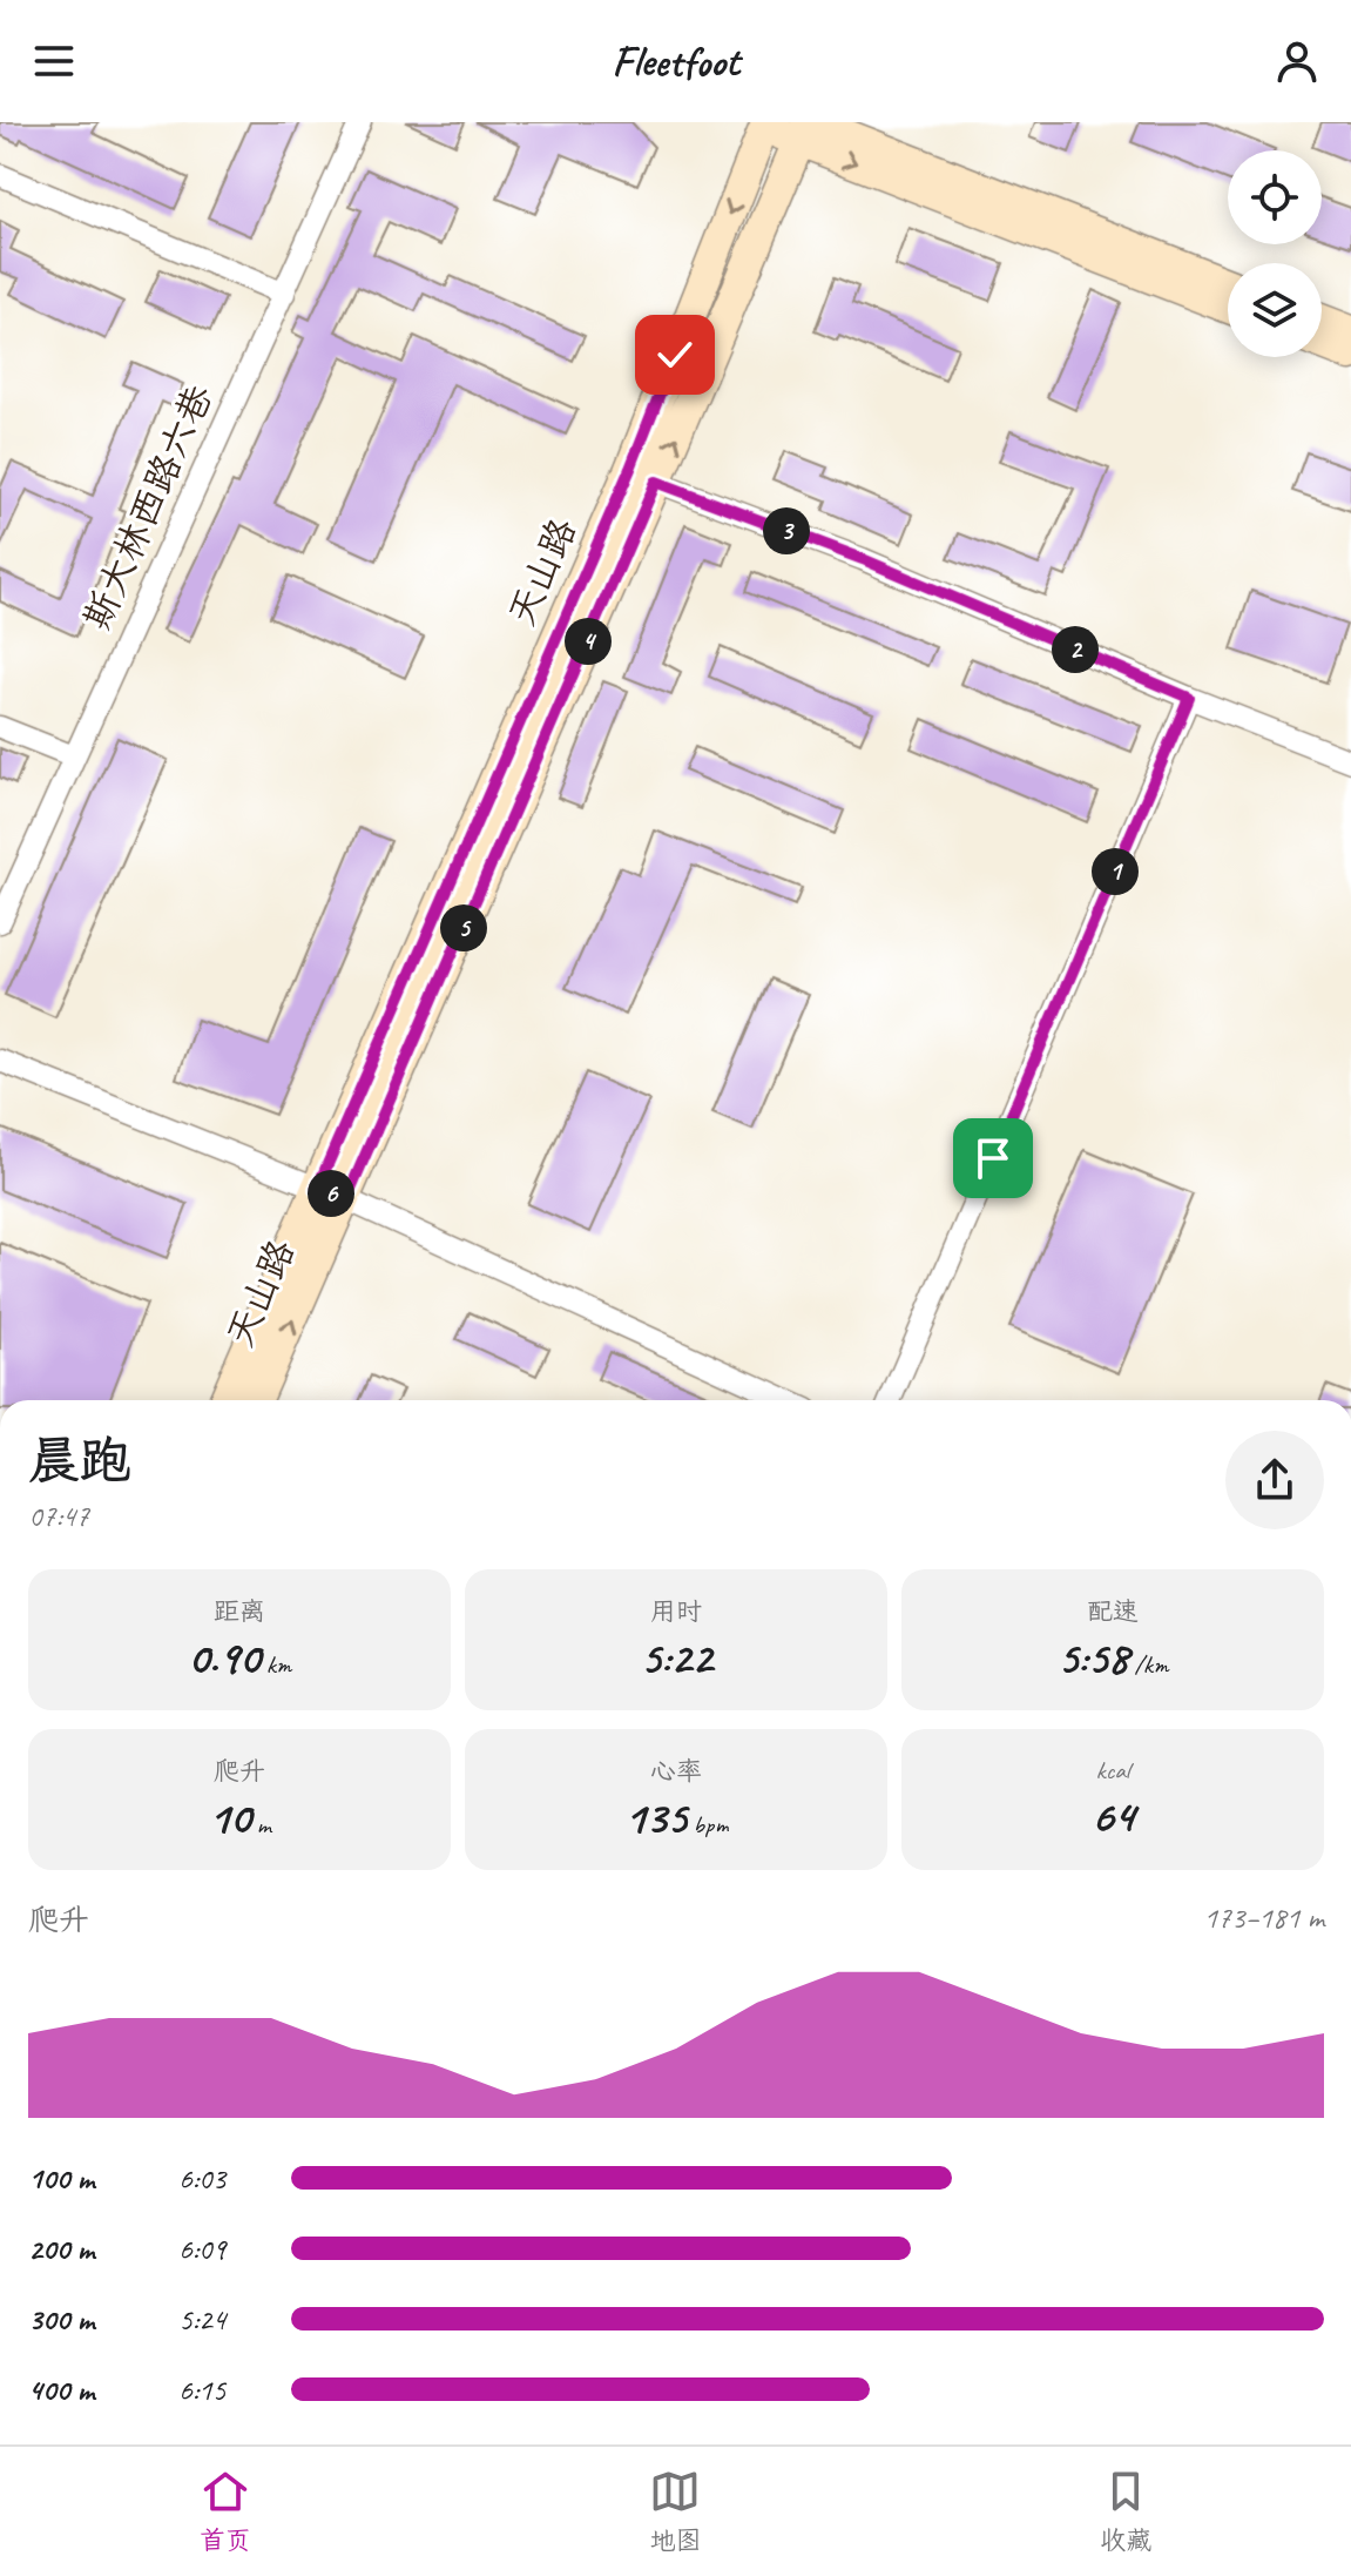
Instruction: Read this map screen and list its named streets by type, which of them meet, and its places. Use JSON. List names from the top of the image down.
{
  "streets": {
    "main road": ["天山路"],
    "street": ["斯大林西路六巷"]
  },
  "page": {
    "header": "Fleetfoot",
    "pins": [
      "3",
      "4",
      "2",
      "1",
      "5",
      "6"
    ],
    "heading": ["晨跑", "07:47"],
    "stats": [
      ["距离", "0.90 km"],
      ["用时", "5:22"],
      ["配速", "5:58 /km"],
      ["爬升", "10 m"],
      ["心率", "135 bpm"],
      ["kcal", "64"]
    ],
    "chart": ["爬升", "173–181 m"],
    "list": [
      {
        "name": "100 m",
        "note": "6:03"
      },
      {
        "name": "200 m",
        "note": "6:09"
      },
      {
        "name": "300 m",
        "note": "5:24"
      },
      {
        "name": "400 m",
        "note": "6:15"
      }
    ],
    "tabs": ["首页", "地图", "收藏"]
  }
}
